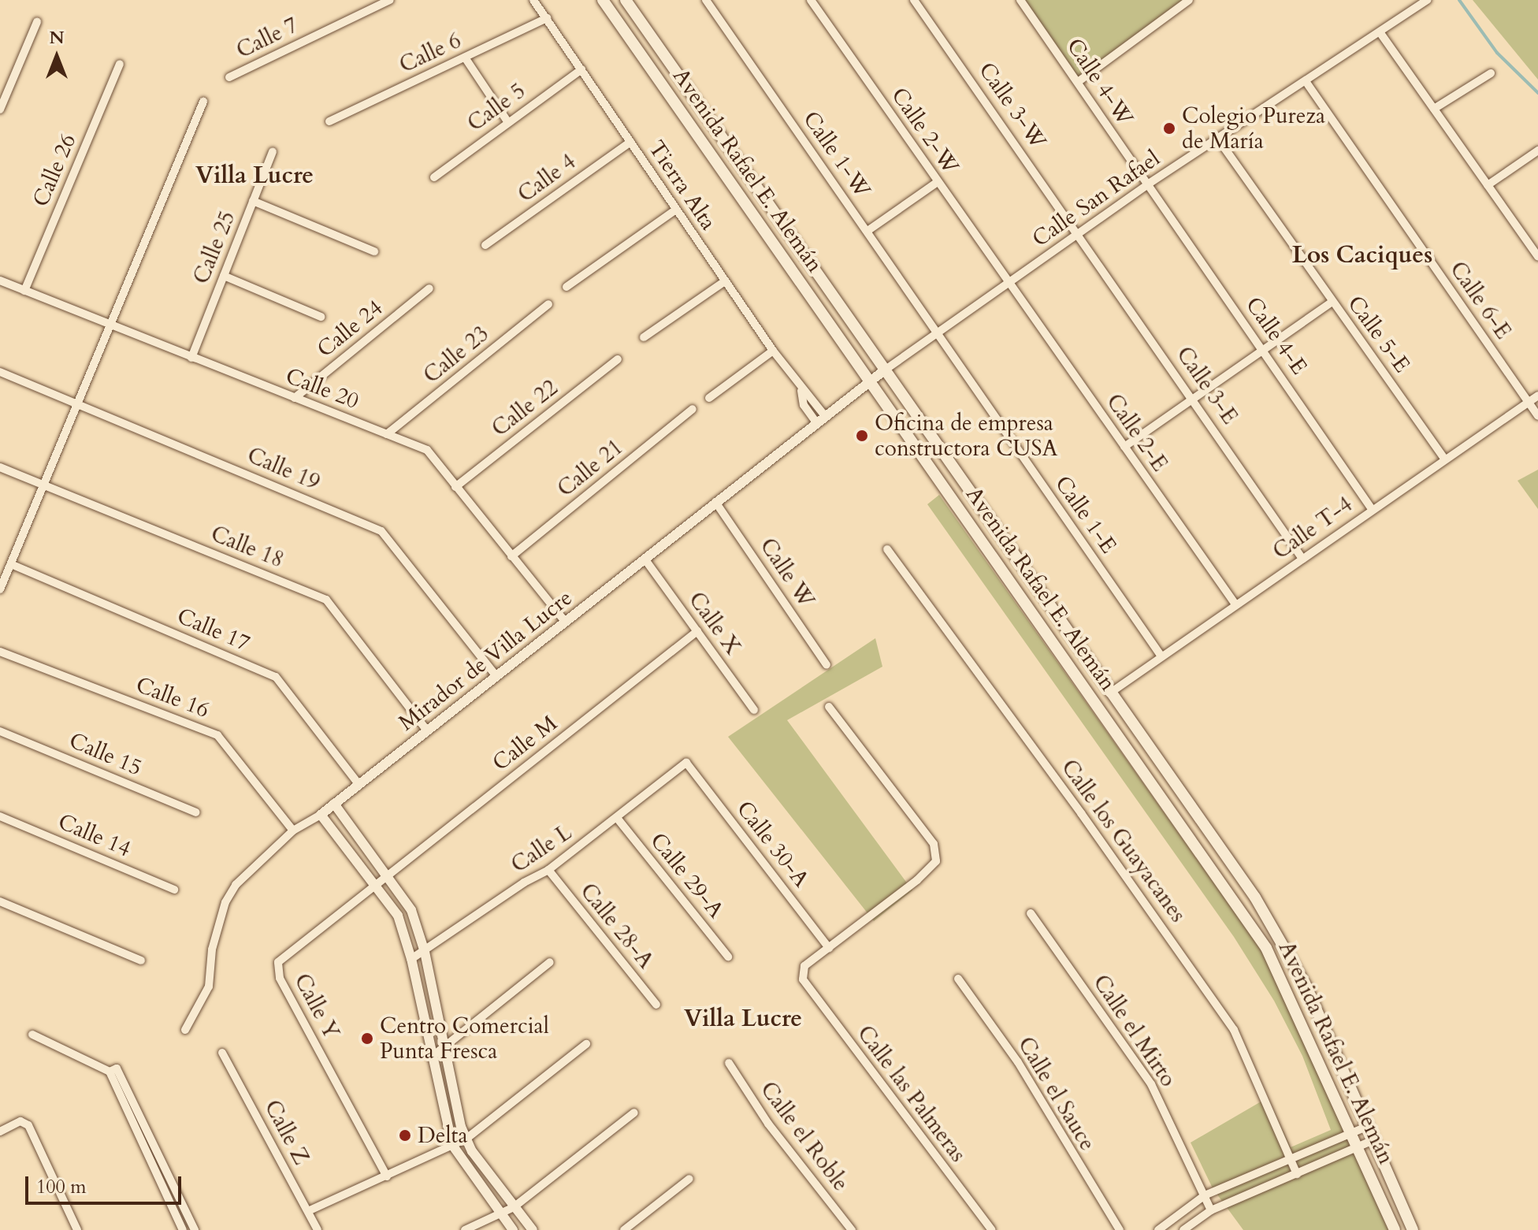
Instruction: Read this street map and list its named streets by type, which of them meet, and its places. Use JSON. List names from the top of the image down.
{
  "streets": {
    "main road": ["Avenida Rafael E. Alemán"],
    "street": [
      "Calle 7",
      "Calle 6",
      "Calle 4-W",
      "Calle 3-W",
      "Calle 5",
      "Calle 2-W",
      "Calle 1-W",
      "Calle 26",
      "Calle 4",
      "Tierra Alta",
      "Calle San Rafael",
      "Calle 25",
      "Calle 6-E",
      "Calle 24",
      "Calle 5-E",
      "Calle 4-E",
      "Calle 23",
      "Calle 3-E",
      "Calle 20",
      "Calle 22",
      "Calle 2-E",
      "Calle 21",
      "Calle 19",
      "Calle 1-E",
      "Calle T-4",
      "Calle 18",
      "Calle W",
      "Calle X",
      "Calle 17",
      "Mirador de Villa Lucre",
      "Calle 16",
      "Calle M",
      "Calle 15",
      "Calle 14",
      "Calle los Guayacanes",
      "Calle 30-A",
      "Calle L",
      "Calle 29-A",
      "Calle 28-A",
      "Calle Y",
      "Calle el Mirto",
      "Calle las Palmeras",
      "Calle el Sauce",
      "Calle Z",
      "Calle el Roble"
    ]
  },
  "crossings": [
    ["Calle 6", "Tierra Alta"],
    ["Calle 4-W", "Calle San Rafael"],
    ["Calle 4-W", "Calle 4-E"],
    ["Calle 3-W", "Calle San Rafael"],
    ["Calle 3-W", "Calle 3-E"],
    ["Calle 5", "Tierra Alta"],
    ["Calle 2-W", "Calle San Rafael"],
    ["Calle 2-W", "Calle 2-E"],
    ["Calle 1-W", "Calle San Rafael"],
    ["Calle 1-W", "Calle 1-E"],
    ["Calle 26", "Calle 20"],
    ["Avenida Rafael E. Alemán", "Calle San Rafael"],
    ["Avenida Rafael E. Alemán", "Calle T-4"],
    ["Avenida Rafael E. Alemán", "Mirador de Villa Lucre"],
    ["Calle 4", "Tierra Alta"],
    ["Tierra Alta", "Mirador de Villa Lucre"],
    ["Calle San Rafael", "Calle 6-E"],
    ["Calle San Rafael", "Calle 5-E"],
    ["Calle San Rafael", "Calle 4-E"],
    ["Calle San Rafael", "Calle 3-E"],
    ["Calle San Rafael", "Calle 2-E"],
    ["Calle San Rafael", "Calle 1-E"],
    ["Calle San Rafael", "Mirador de Villa Lucre"],
    ["Calle 25", "Calle 20"],
    ["Calle 6-E", "Calle T-4"],
    ["Calle 24", "Calle 20"],
    ["Calle 5-E", "Calle T-4"],
    ["Calle 4-E", "Calle T-4"],
    ["Calle 23", "Calle 20"],
    ["Calle 3-E", "Calle T-4"],
    ["Calle 20", "Calle 22"],
    ["Calle 20", "Calle 21"],
    ["Calle 20", "Mirador de Villa Lucre"],
    ["Calle 2-E", "Calle T-4"],
    ["Calle 19", "Mirador de Villa Lucre"],
    ["Calle 1-E", "Calle T-4"],
    ["Calle 18", "Mirador de Villa Lucre"],
    ["Calle W", "Mirador de Villa Lucre"],
    ["Calle X", "Mirador de Villa Lucre"],
    ["Calle X", "Calle M"],
    ["Calle 17", "Mirador de Villa Lucre"],
    ["Mirador de Villa Lucre", "Calle 16"],
    ["Calle M", "Calle Y"],
    ["Calle 30-A", "Calle L"],
    ["Calle 30-A", "Calle las Palmeras"],
    ["Calle L", "Calle 29-A"],
    ["Calle L", "Calle 28-A"]
  ],
  "districts": ["Villa Lucre", "Los Caciques", "Villa Lucre"],
  "places": [
    "Colegio Pureza de María",
    "Oficina de empresa constructora CUSA",
    "Centro Comercial Punta Fresca",
    "Delta"
  ],
  "scale_bar": "100 m",
  "north": "top"
}
